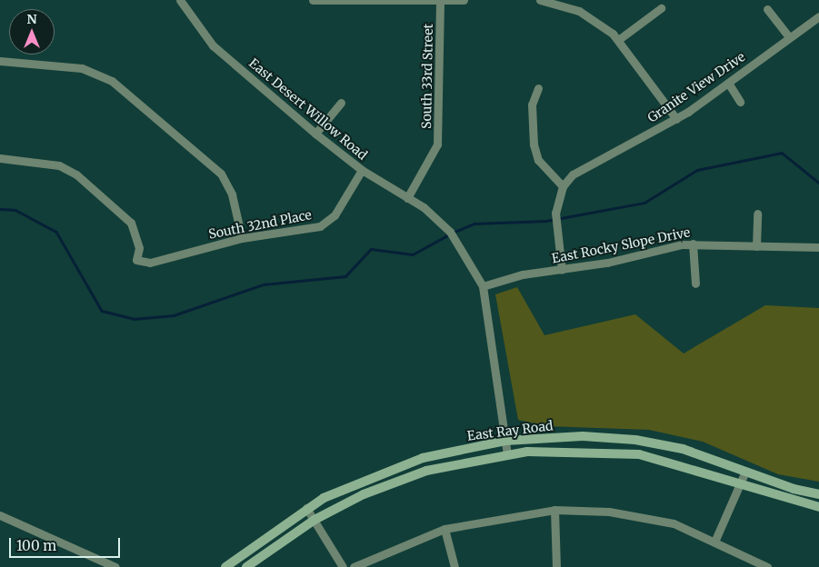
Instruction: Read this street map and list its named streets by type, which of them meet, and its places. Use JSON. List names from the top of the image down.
{
  "streets": {
    "main road": ["East Ray Road"],
    "street": [
      "South 33rd Street",
      "Granite View Drive",
      "East Desert Willow Road",
      "South 32nd Place",
      "East Rocky Slope Drive"
    ]
  },
  "crossings": [
    ["South 33rd Street", "East Desert Willow Road"],
    ["East Desert Willow Road", "South 32nd Place"],
    ["East Desert Willow Road", "East Rocky Slope Drive"]
  ],
  "scale_bar": "100 m",
  "north": "top"
}
